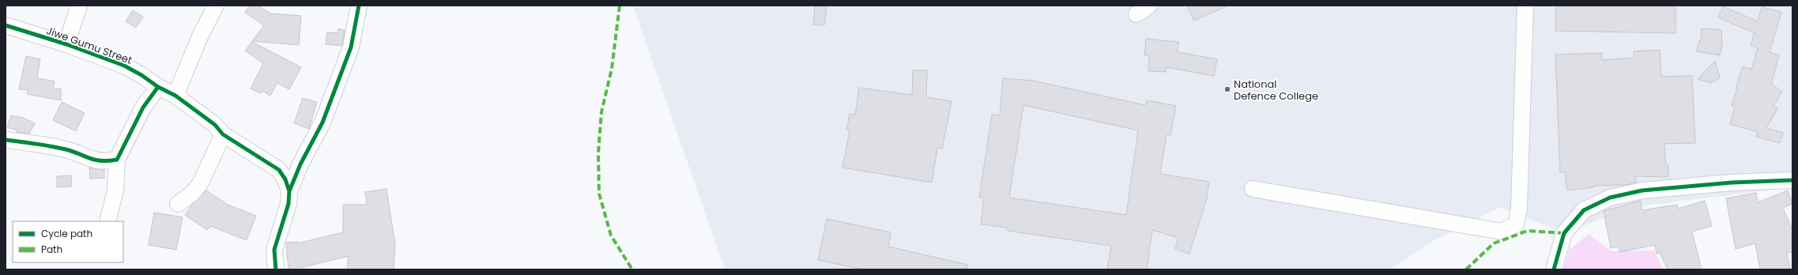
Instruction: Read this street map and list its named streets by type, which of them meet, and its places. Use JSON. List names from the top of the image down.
{
  "streets": {
    "street": ["Jiwe Gumu Street"]
  },
  "places": ["National Defence College"],
  "legend": ["Cycle path", "Path"]
}
